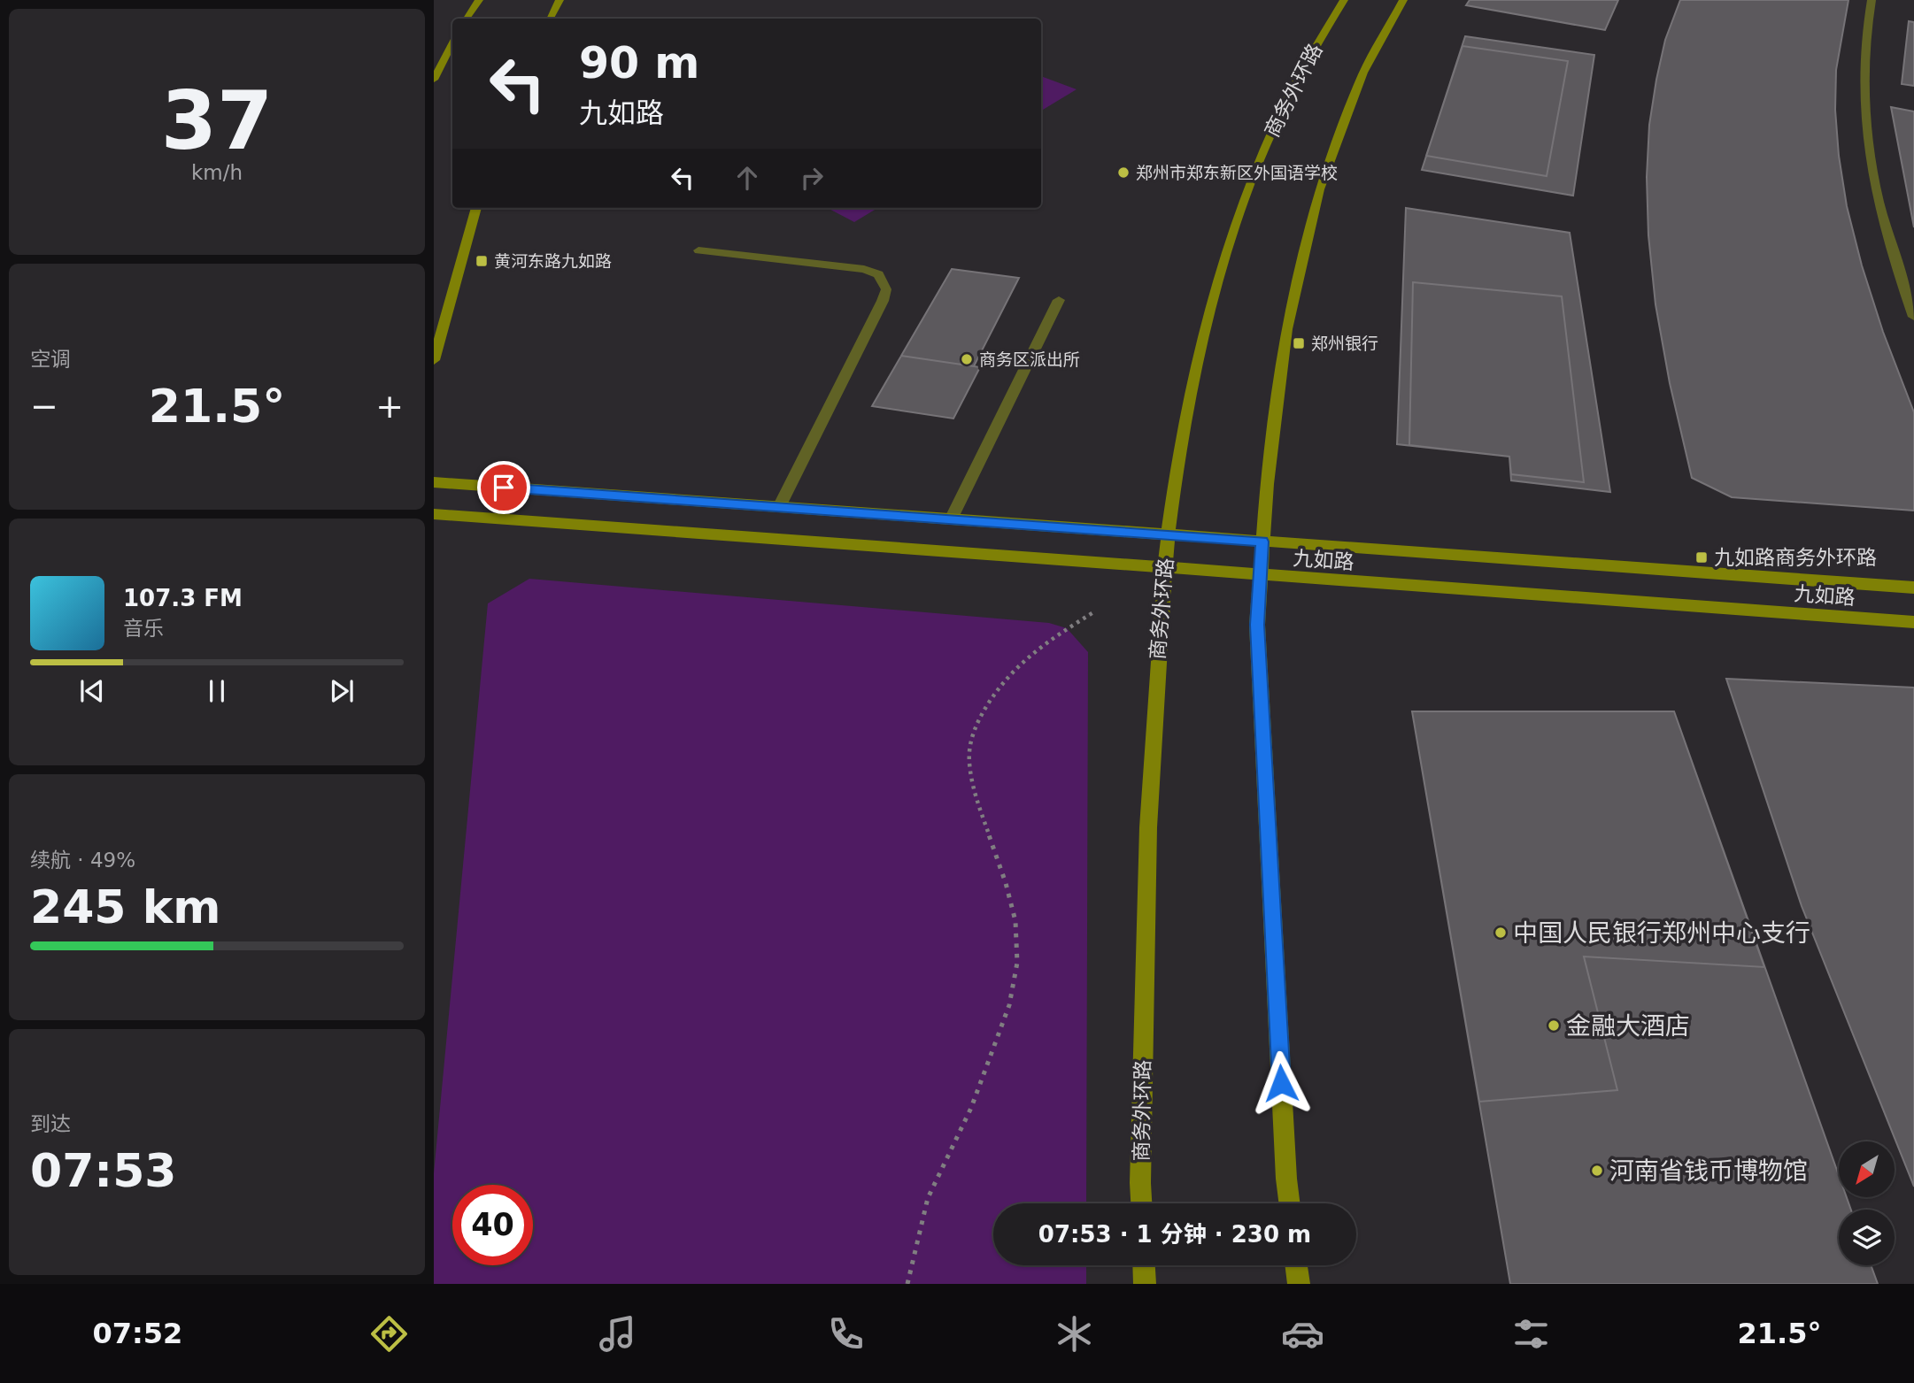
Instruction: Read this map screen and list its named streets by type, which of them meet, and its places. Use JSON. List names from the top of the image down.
{
  "streets": {
    "street": ["商务外环路", "九如路"]
  },
  "crossings": [
    ["商务外环路", "九如路"]
  ],
  "places": {
    "other": [
      "郑州市郑东新区外国语学校",
      "商务区派出所",
      "中国人民银行郑州中心支行",
      "金融大酒店",
      "河南省钱币博物馆"
    ],
    "transit": ["黄河东路九如路", "郑州银行", "九如路商务外环路"]
  },
  "north": "bottom left",
  "page": {
    "tile": [
      ["37", "km/h"],
      "空调",
      ["续航 · 49%", "245 km"],
      ["到达", "07:53"]
    ],
    "turn": ["90 m", "九如路"],
    "heat": ["−", "21.5°", "+"],
    "song": ["107.3 FM", "音乐"],
    "limit": "40",
    "trip": "07:53 · 1 分钟 · 230 m",
    "tabs": ["07:52", "21.5°"]
  }
}
